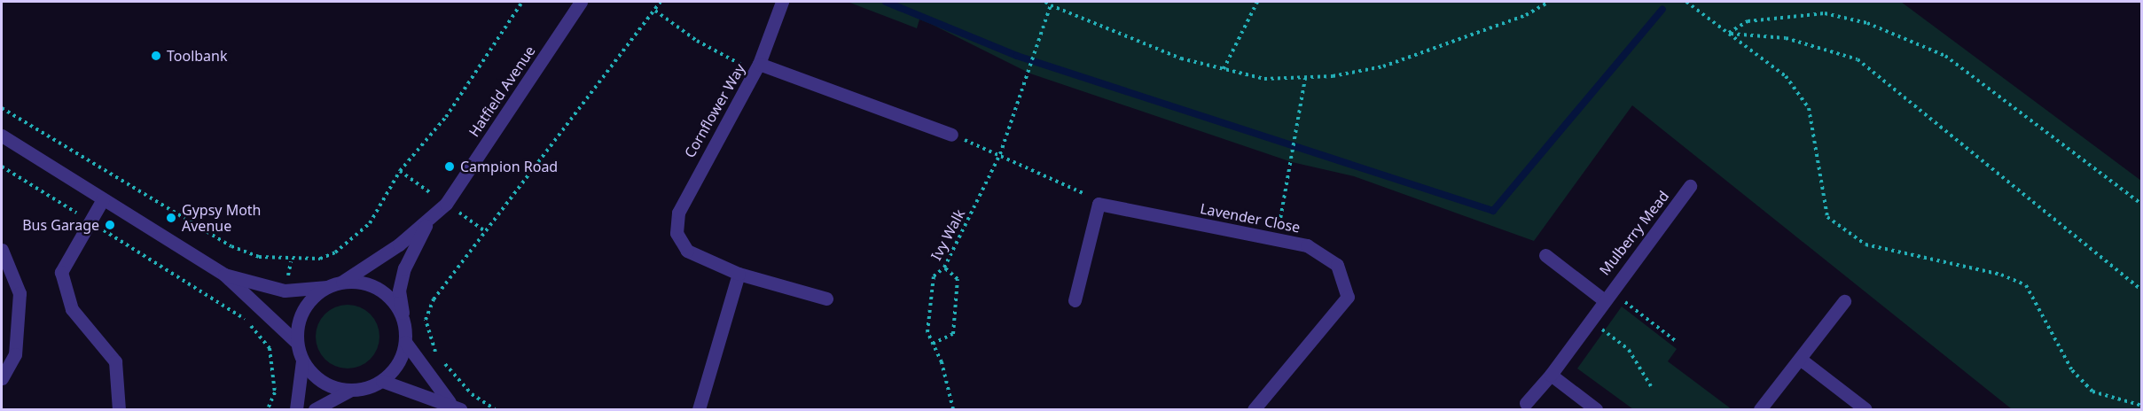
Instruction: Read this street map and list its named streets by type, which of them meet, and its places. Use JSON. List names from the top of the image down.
{
  "streets": {
    "street": [
      "Hatfield Avenue",
      "Cornflower Way",
      "Lavender Close",
      "Mulberry Mead"
    ],
    "path": ["Ivy Walk"]
  },
  "places": [
    "Toolbank",
    "Campion Road",
    "Gypsy Moth Avenue",
    "Bus Garage"
  ]
}
